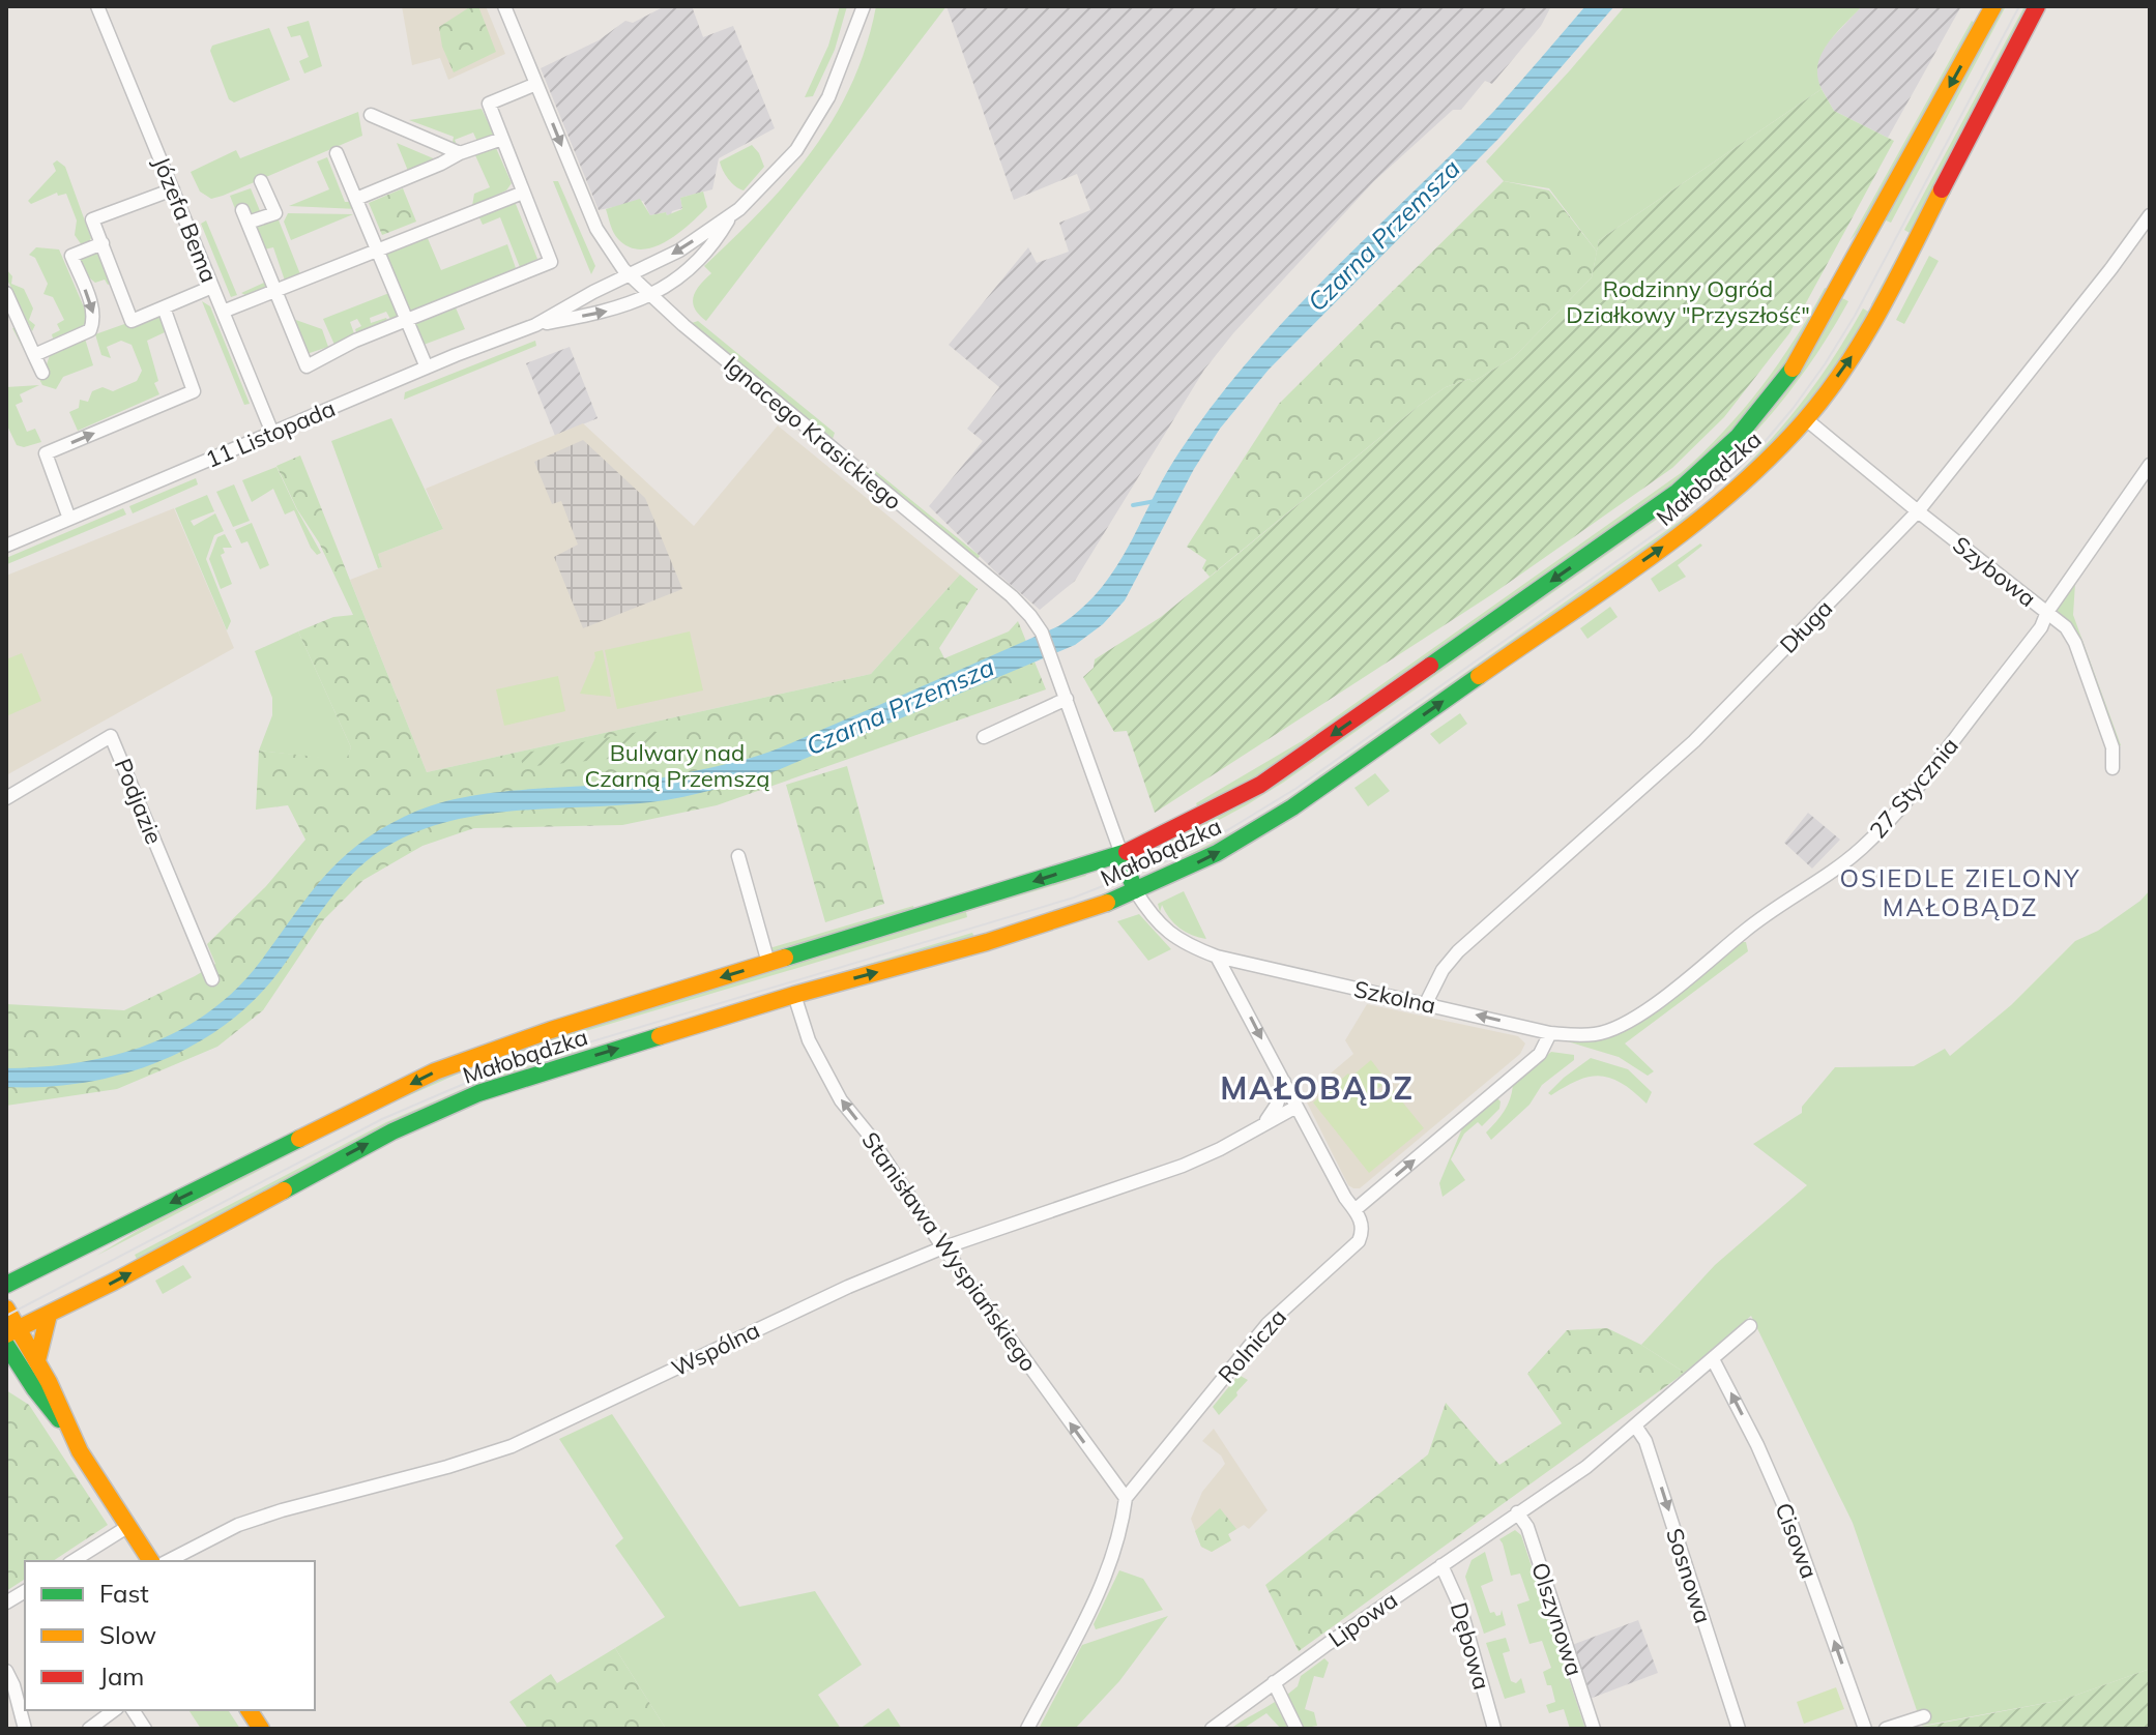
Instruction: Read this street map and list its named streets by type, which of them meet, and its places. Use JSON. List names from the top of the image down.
{
  "streets": {
    "street": [
      "Józefa Bema",
      "Ignacego Krasickiego",
      "11 Listopada",
      "Małobądzka",
      "Szybowa",
      "Długa",
      "27 Stycznia",
      "Podjazie",
      "Szkolna",
      "Stanisława Wyspiańskiego",
      "Rolnicza",
      "Wspólna",
      "Cisowa",
      "Sosnowa",
      "Lipowa",
      "Olszynowa",
      "Dębowa"
    ]
  },
  "crossings": [
    ["Józefa Bema", "11 Listopada"],
    ["Ignacego Krasickiego", "11 Listopada"],
    ["Ignacego Krasickiego", "Małobądzka"],
    ["Małobądzka", "Szybowa"],
    ["Małobądzka", "Szkolna"],
    ["Małobądzka", "Stanisława Wyspiańskiego"],
    ["Szybowa", "Długa"],
    ["Szybowa", "27 Stycznia"],
    ["Długa", "Szkolna"],
    ["27 Stycznia", "Szkolna"],
    ["Stanisława Wyspiańskiego", "Rolnicza"],
    ["Stanisława Wyspiańskiego", "Wspólna"],
    ["Cisowa", "Lipowa"],
    ["Sosnowa", "Lipowa"],
    ["Lipowa", "Olszynowa"],
    ["Lipowa", "Dębowa"]
  ],
  "one_way": ["Stanisława Wyspiańskiego", "Cisowa", "Sosnowa"],
  "districts": ["OSIEDLE ZIELONY MAŁOBĄDZ", "MAŁOBĄDZ"],
  "water": ["Czarna Przemsza"],
  "parks": ["Rodzinny Ogród Działkowy \"Przyszłość\"", "Bulwary nad Czarną Przemszą"],
  "legend": ["Fast", "Slow", "Jam"]
}
